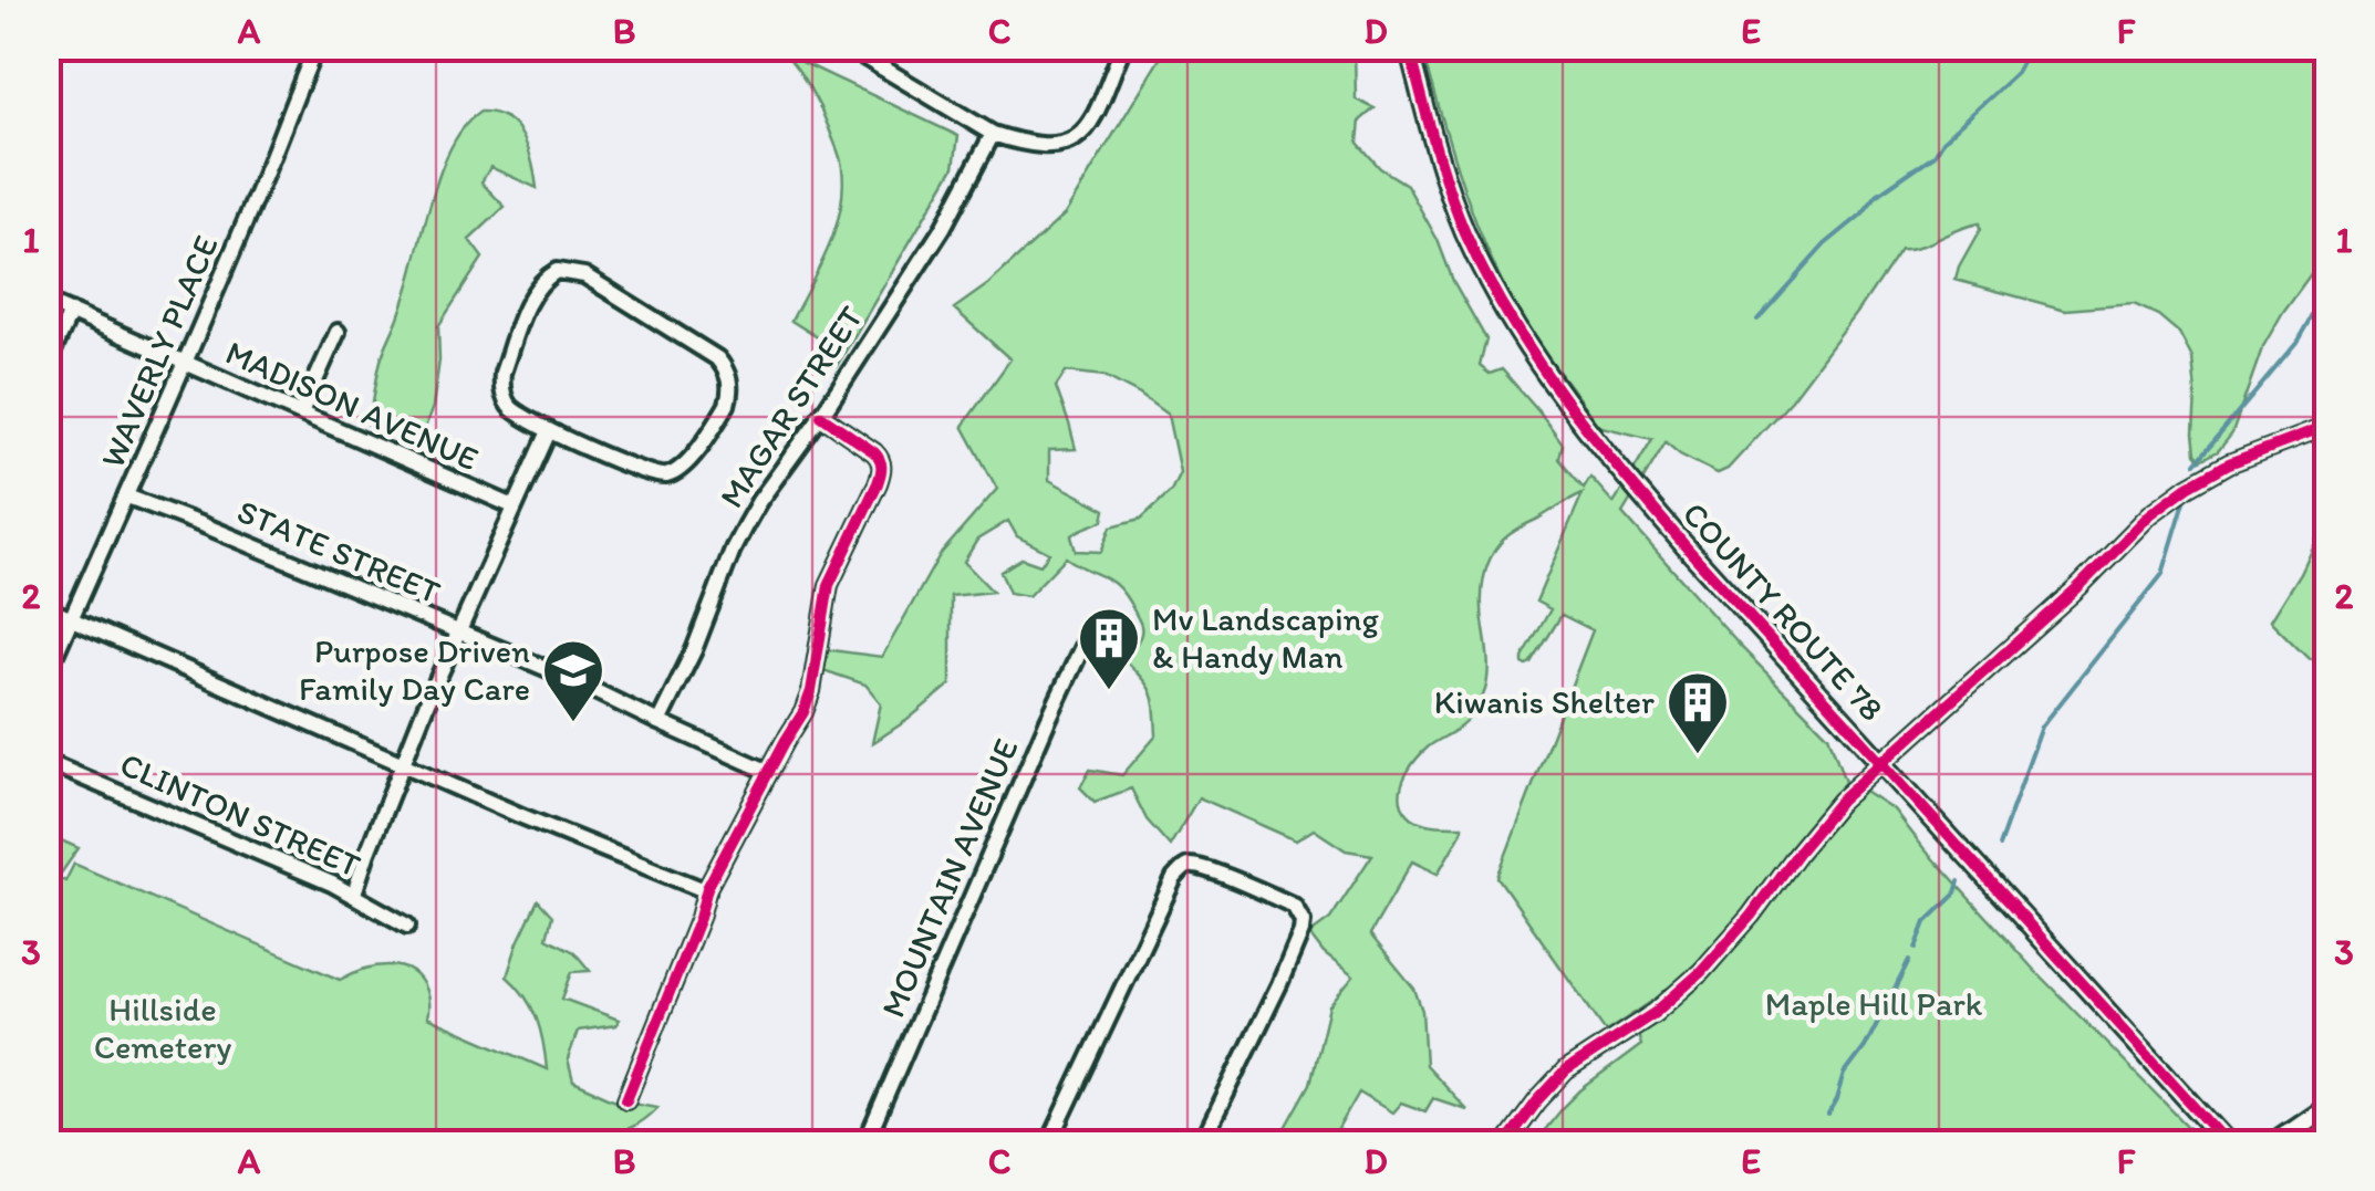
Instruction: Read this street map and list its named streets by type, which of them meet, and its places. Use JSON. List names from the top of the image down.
{
  "streets": {
    "street": [
      "WAVERLY PLACE",
      "MADISON AVENUE",
      "MAGAR STREET",
      "STATE STREET",
      "COUNTY ROUTE 78",
      "CLINTON STREET",
      "MOUNTAIN AVENUE"
    ]
  },
  "crossings": [
    ["WAVERLY PLACE", "MADISON AVENUE"],
    ["WAVERLY PLACE", "STATE STREET"],
    ["MAGAR STREET", "STATE STREET"]
  ],
  "parks": ["Maple Hill Park", "Hillside Cemetery"],
  "places": {
    "building": ["Mv Landscaping & Handy Man", "Kiwanis Shelter"],
    "school or university": ["Purpose Driven Family Day Care"]
  },
  "grid": {
    "columns": [
      "A",
      "B",
      "C",
      "D",
      "E",
      "F"
    ],
    "rows": ["1", "2", "3"]
  }
}
